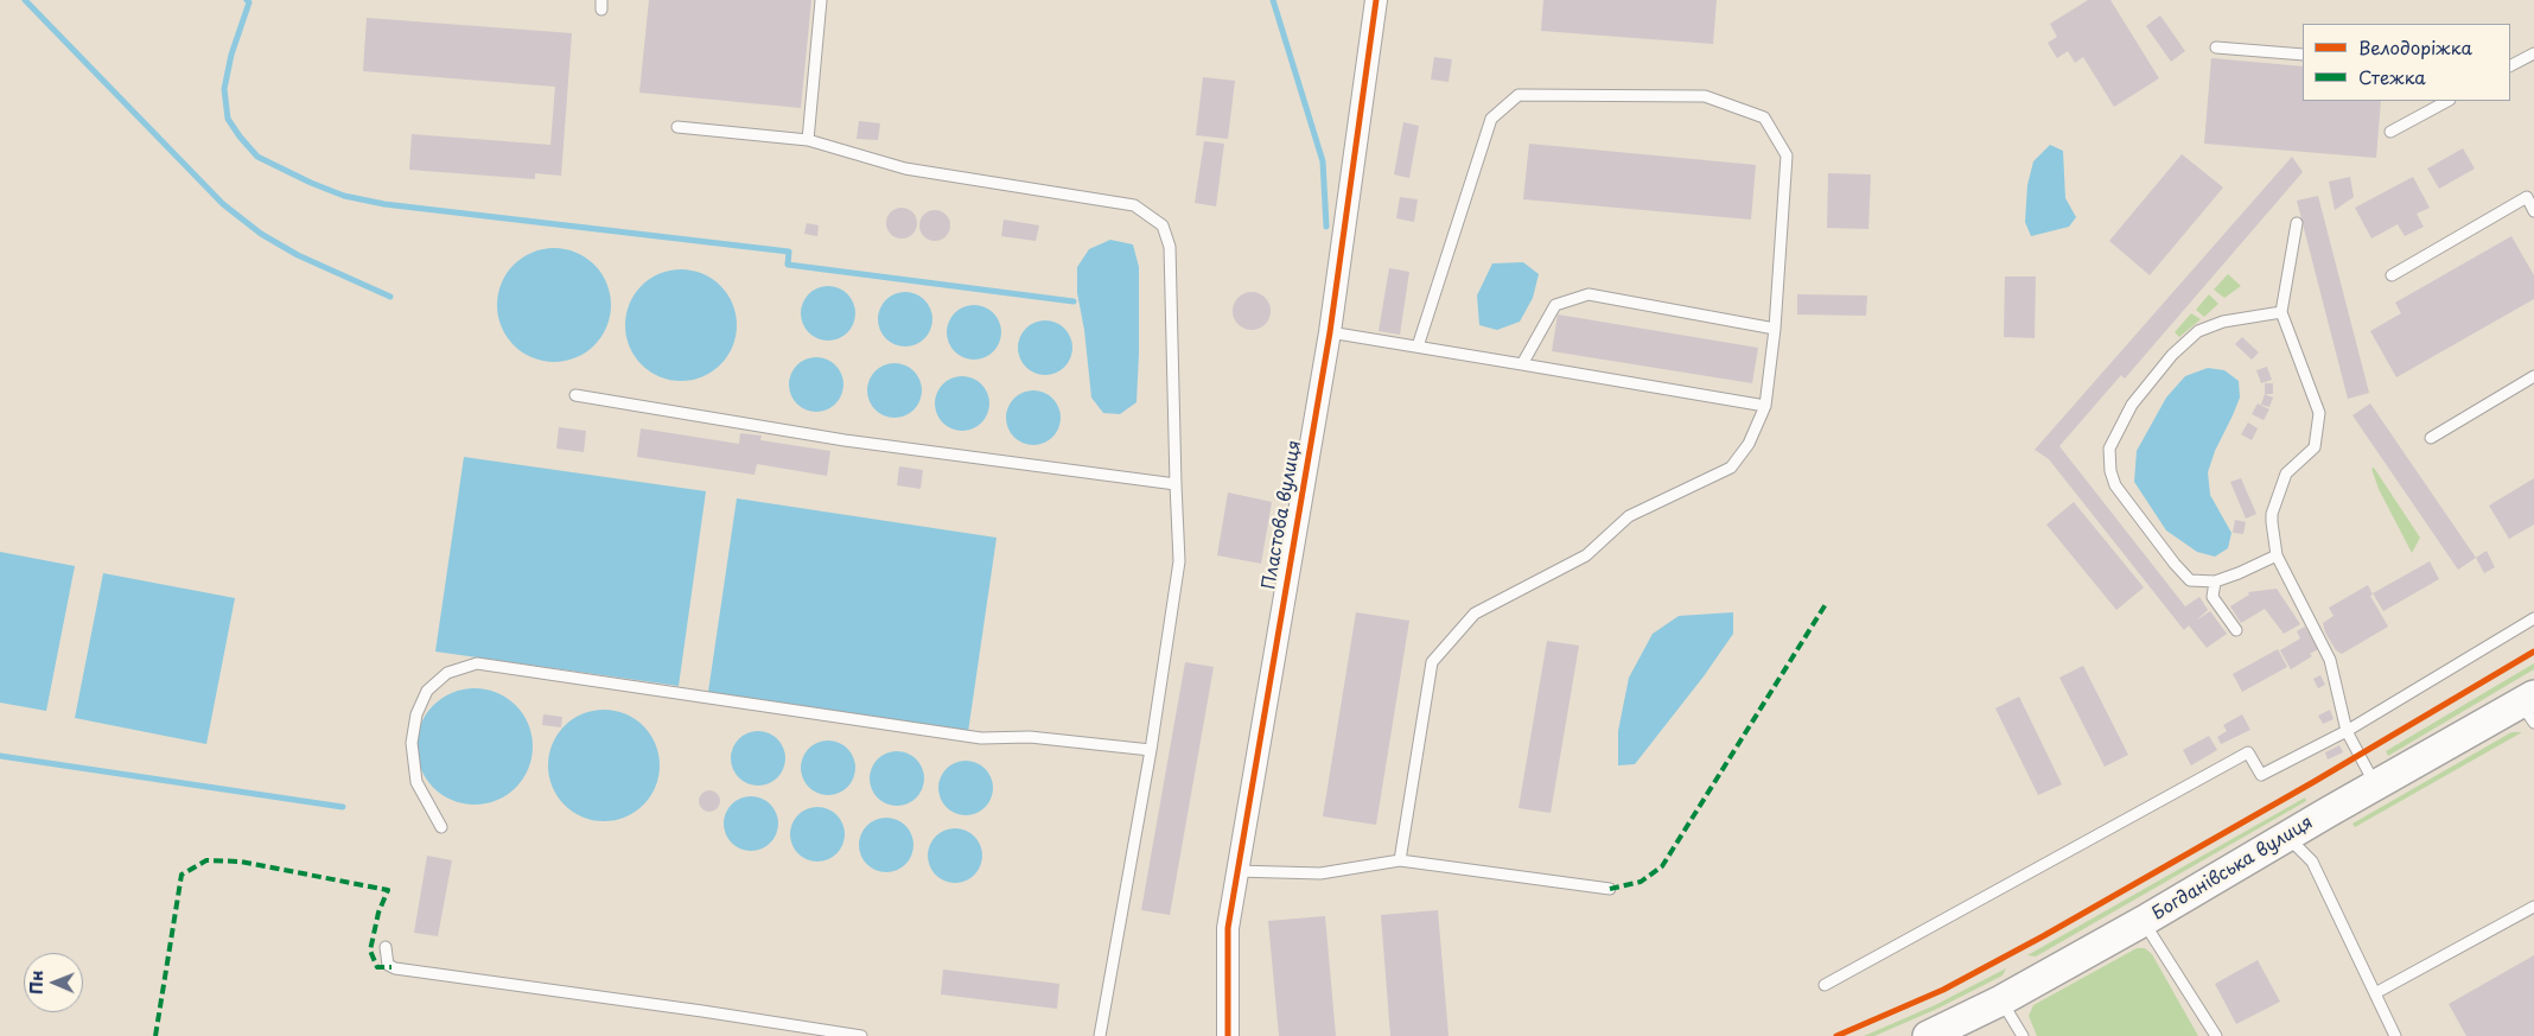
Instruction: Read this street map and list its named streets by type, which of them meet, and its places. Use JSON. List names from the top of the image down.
{
  "streets": {
    "main road": ["Богданівська вулиця"],
    "street": ["Пластова вулиця"]
  },
  "legend": ["Велодоріжка", "Стежка"],
  "north": "left"
}
